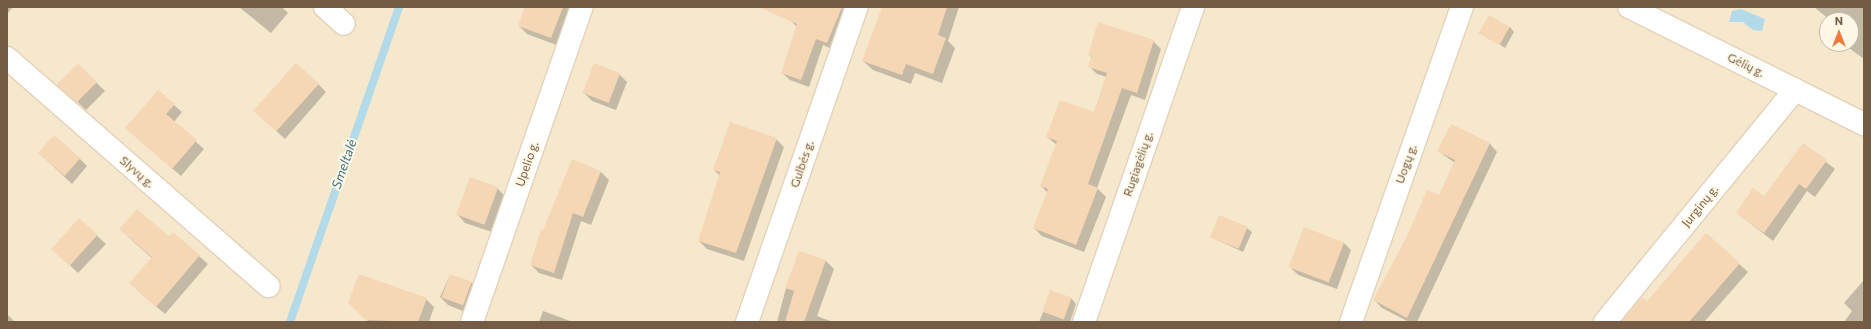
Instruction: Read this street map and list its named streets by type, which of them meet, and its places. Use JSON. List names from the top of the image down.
{
  "streets": {
    "street": [
      "Gėlių g.",
      "Upelio g.",
      "Gulbės g.",
      "Rugiagėlių g.",
      "Uogų g.",
      "Slyvų g.",
      "Jurginų g."
    ]
  },
  "crossings": [
    ["Gėlių g.", "Jurginų g."]
  ],
  "water": ["Smeltalė"],
  "north": "top"
}
